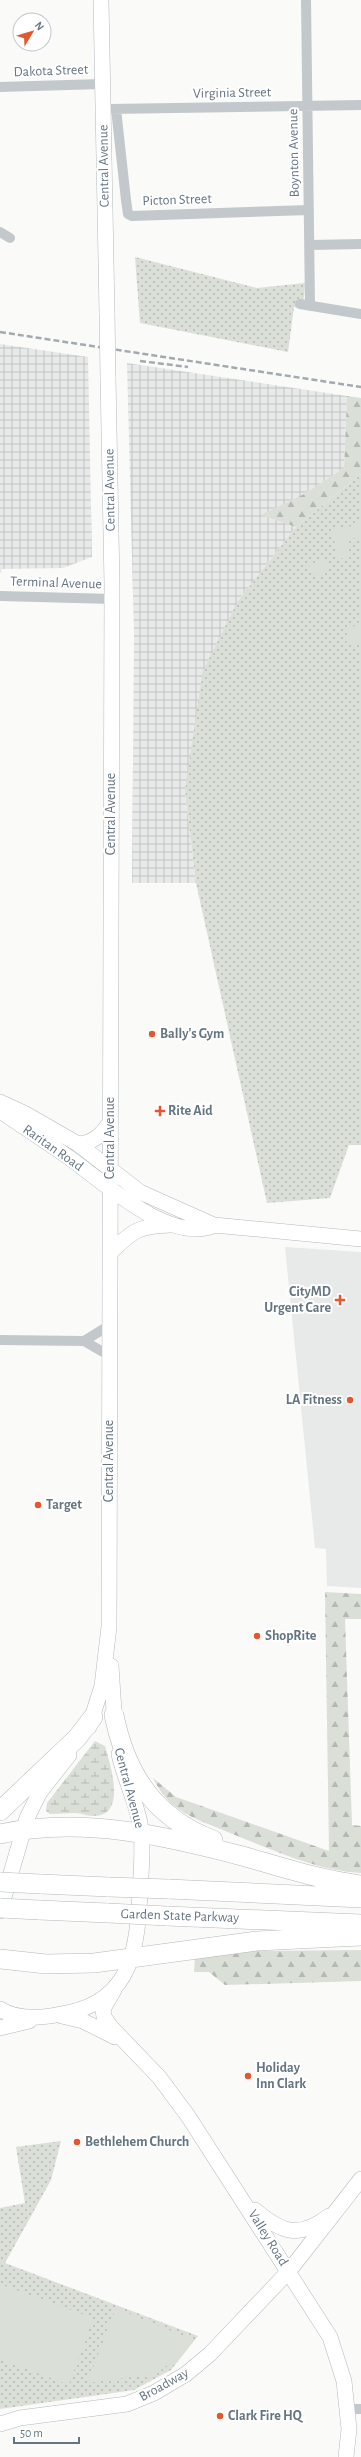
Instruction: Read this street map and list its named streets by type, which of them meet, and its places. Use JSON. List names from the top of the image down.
{
  "streets": {
    "highway": ["Garden State Parkway"],
    "main road": [
      "Central Avenue",
      "Raritan Road",
      "Valley Road",
      "Broadway"
    ],
    "street": [
      "Dakota Street",
      "Virginia Street",
      "Boynton Avenue",
      "Picton Street",
      "Terminal Avenue"
    ]
  },
  "crossings": [
    ["Dakota Street", "Central Avenue"],
    ["Virginia Street", "Boynton Avenue"],
    ["Virginia Street", "Central Avenue"],
    ["Virginia Street", "Picton Street"],
    ["Boynton Avenue", "Picton Street"],
    ["Central Avenue", "Picton Street"],
    ["Central Avenue", "Terminal Avenue"],
    ["Central Avenue", "Raritan Road"],
    ["Central Avenue", "Garden State Parkway"],
    ["Central Avenue", "Valley Road"],
    ["Valley Road", "Broadway"]
  ],
  "places": {
    "other": [
      "Bally's Gym",
      "LA Fitness",
      "Target",
      "ShopRite",
      "Holiday Inn Clark",
      "Bethlehem Church",
      "Clark Fire HQ"
    ],
    "health": ["Rite Aid", "CityMD Urgent Care"]
  },
  "scale_bar": "50 m",
  "north": "top right"
}
